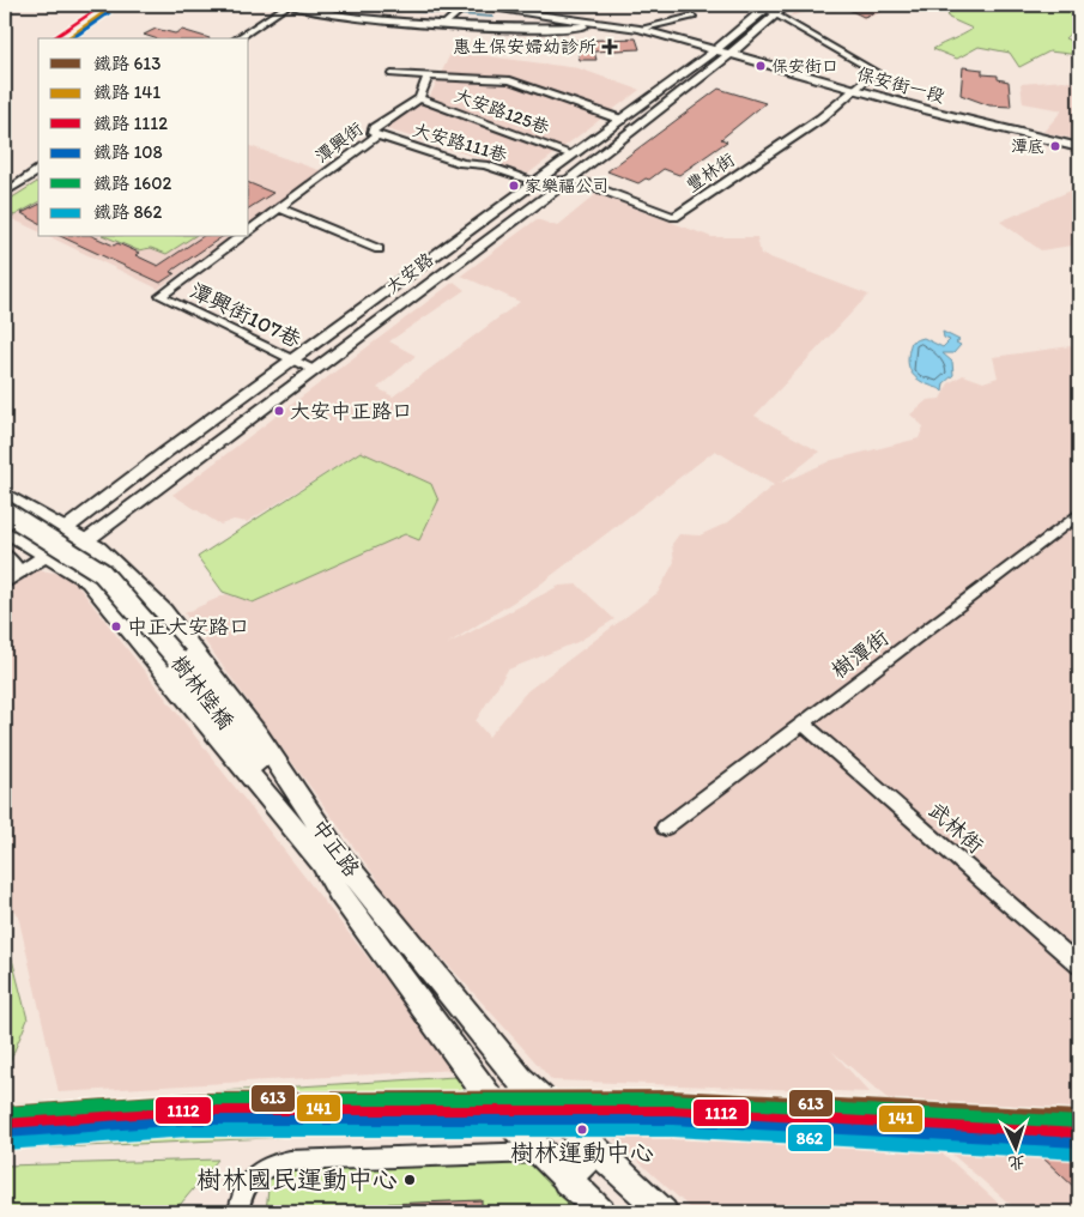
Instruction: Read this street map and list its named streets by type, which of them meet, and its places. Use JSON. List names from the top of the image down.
{
  "streets": {
    "main road": ["樹林陸橋", "中正路"],
    "street": [
      "保安街一段",
      "大安路125巷",
      "潭興街",
      "大安路111巷",
      "豐林街",
      "大安路",
      "潭興街107巷",
      "樹潭街",
      "武林街"
    ]
  },
  "crossings": [
    ["保安街一段", "豐林街"],
    ["保安街一段", "大安路"],
    ["大安路125巷", "潭興街"],
    ["大安路125巷", "大安路"],
    ["潭興街", "大安路111巷"],
    ["大安路111巷", "大安路"],
    ["豐林街", "大安路"],
    ["大安路", "潭興街107巷"],
    ["大安路", "中正路"],
    ["樹潭街", "武林街"],
    ["樹林陸橋", "中正路"]
  ],
  "places": {
    "health": ["惠生保安婦幼診所"],
    "other": [
      "保安街口",
      "潭底",
      "家樂福公司",
      "大安中正路口",
      "中正大安路口",
      "樹林運動中心",
      "樹林國民運動中心"
    ]
  },
  "lines": [
    "rail line 1112",
    "rail line 141",
    "rail line 108",
    "rail line 613",
    "rail line 1602",
    "rail line 862"
  ],
  "legend": [
    "鐵路 613",
    "鐵路 141",
    "鐵路 1112",
    "鐵路 108",
    "鐵路 1602",
    "鐵路 862"
  ],
  "north": "bottom"
}
